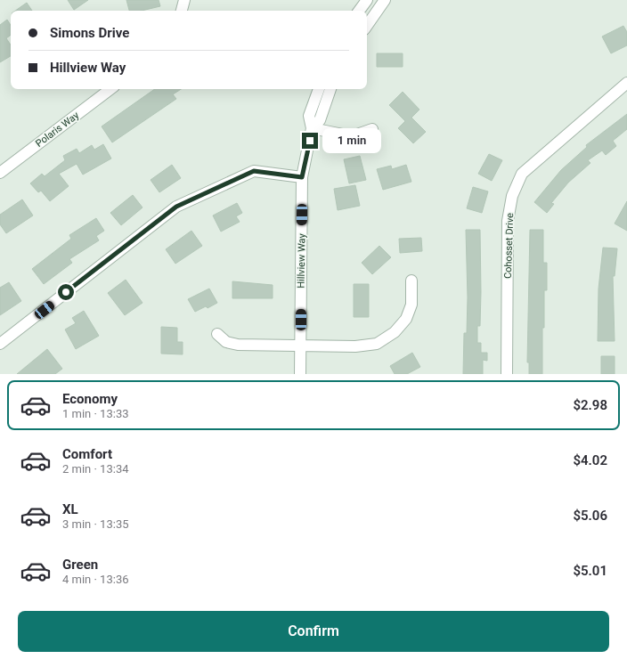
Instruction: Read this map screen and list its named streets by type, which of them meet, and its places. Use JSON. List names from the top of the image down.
{
  "streets": {
    "street": ["Polaris Way", "Cohosset Drive", "Hillview Way"]
  },
  "page": {
    "banner": ["Simons Drive", "Hillview Way"],
    "bubble": "1 min",
    "list": [
      {
        "name": "Economy",
        "note": "1 min · 13:33",
        "value": "$2.98"
      },
      {
        "name": "Comfort",
        "note": "2 min · 13:34",
        "value": "$4.02"
      },
      {
        "name": "XL",
        "note": "3 min · 13:35",
        "value": "$5.06"
      },
      {
        "name": "Green",
        "note": "4 min · 13:36",
        "value": "$5.01"
      }
    ],
    "buttons": "Confirm"
  }
}
